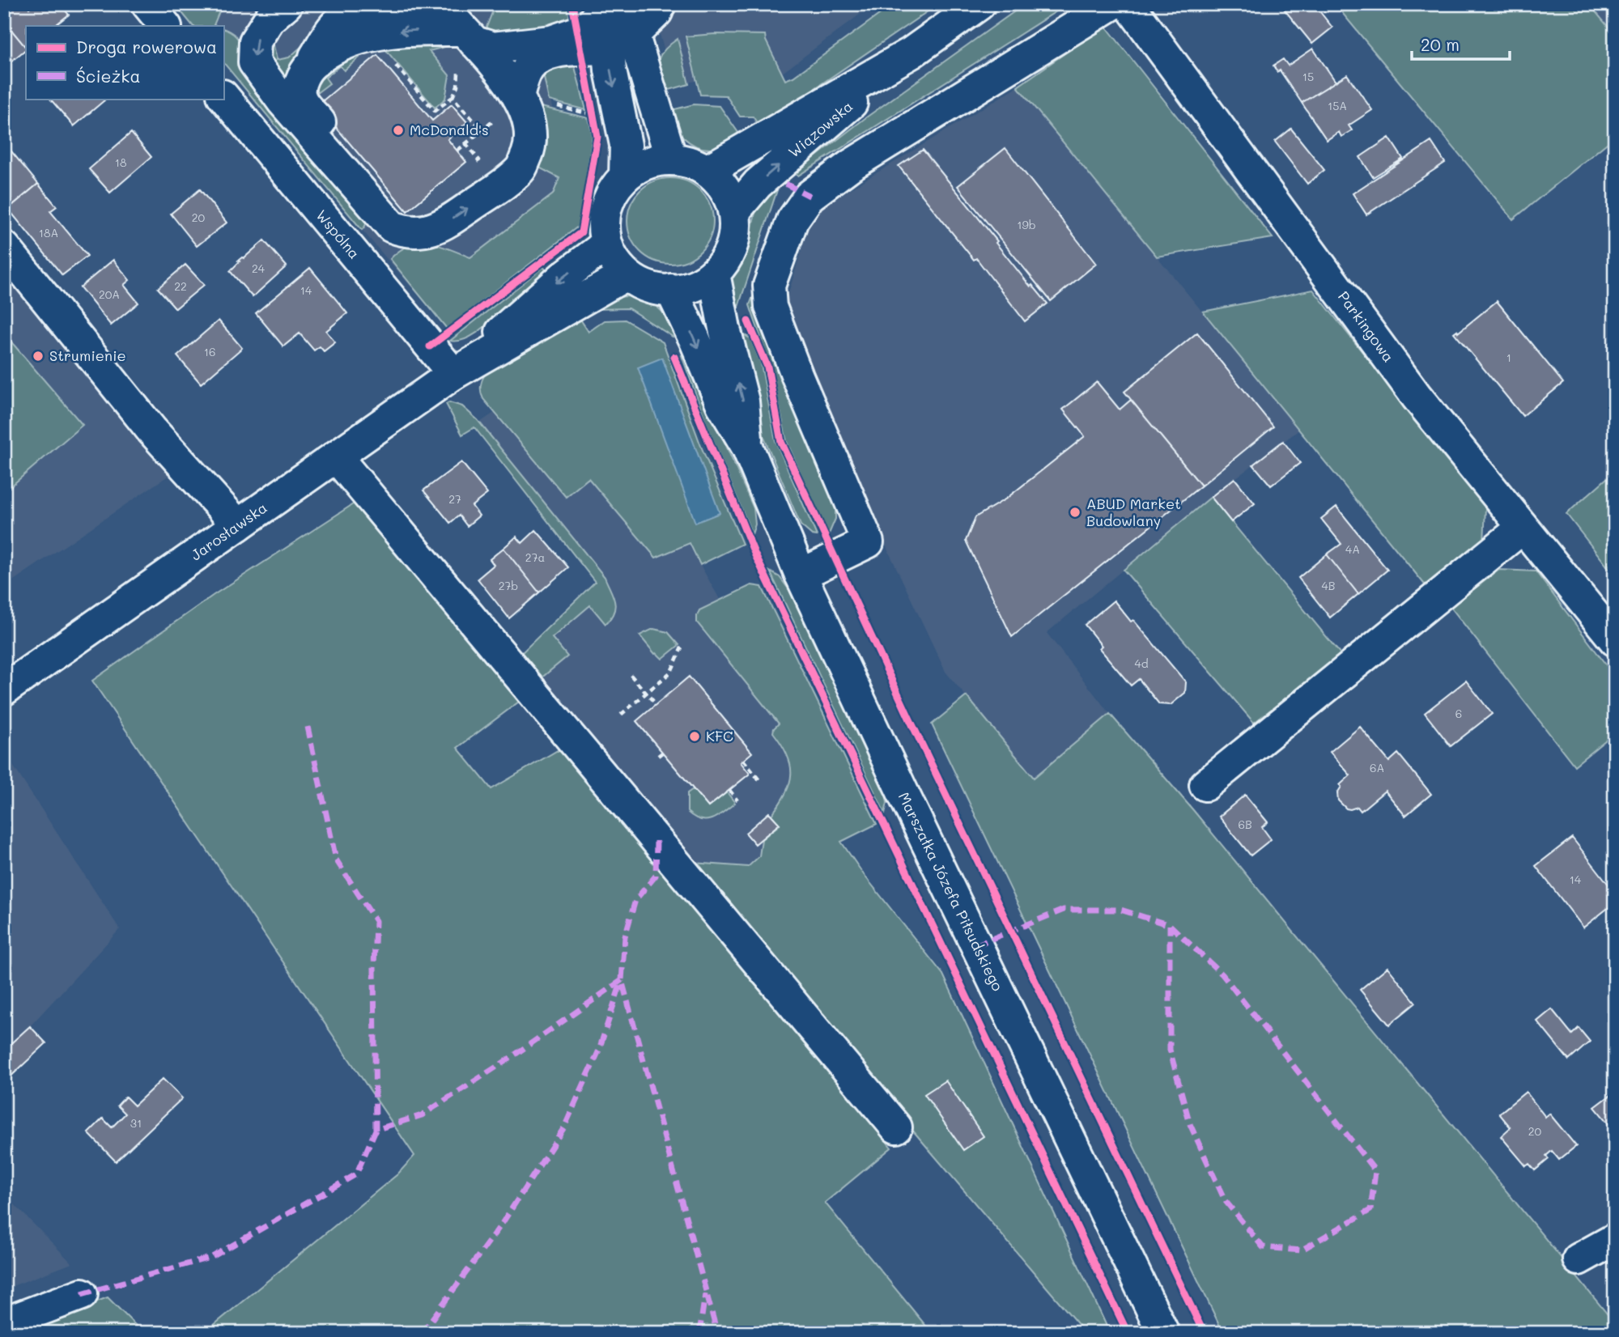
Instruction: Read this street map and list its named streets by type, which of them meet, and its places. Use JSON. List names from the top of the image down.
{
  "streets": {
    "main road": [
      "Wiązowska",
      "Wspólna",
      "Parkingowa",
      "Jarosławska",
      "Marszałka Józefa Piłsudskiego"
    ]
  },
  "crossings": [
    ["Wiązowska", "Jarosławska"],
    ["Wiązowska", "Marszałka Józefa Piłsudskiego"],
    ["Wspólna", "Jarosławska"],
    ["Jarosławska", "Marszałka Józefa Piłsudskiego"]
  ],
  "places": [
    "McDonald's",
    "Strumienie",
    "ABUD Market Budowlany",
    "KFC"
  ],
  "house_numbers": [
    "15",
    "15A",
    "18",
    "20",
    "19b",
    "18A",
    "24",
    "22",
    "14",
    "20A",
    "16",
    "1",
    "27",
    "4A",
    "27a",
    "27b",
    "4B",
    "4d",
    "6",
    "6A",
    "6B",
    "14",
    "31",
    "20"
  ],
  "legend": ["Droga rowerowa", "Ścieżka"],
  "scale_bar": "20 m"
}
